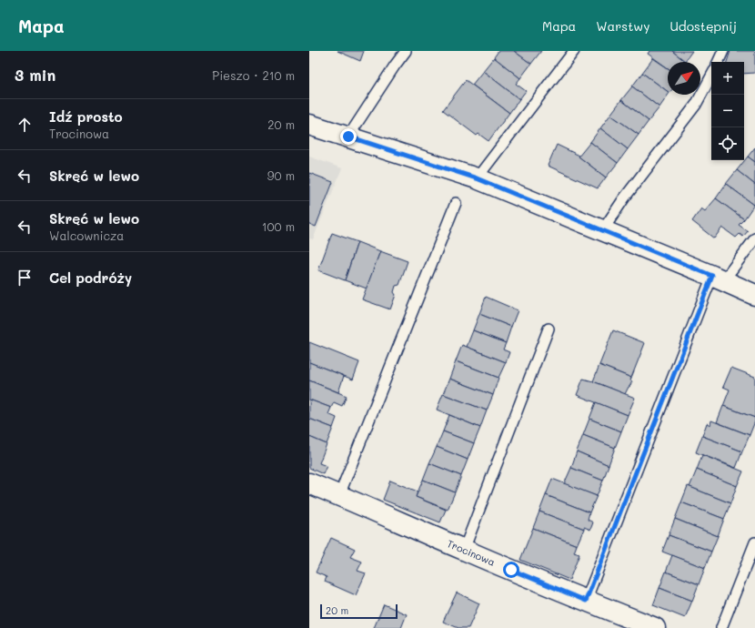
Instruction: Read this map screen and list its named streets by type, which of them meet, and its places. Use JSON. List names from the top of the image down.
{
  "streets": {
    "street": ["Trocinowa"]
  },
  "scale_bar": "20 m",
  "north": "top right",
  "page": {
    "header": "Mapa",
    "nav": ["Mapa", "Warstwy", "Udostępnij"],
    "heading": ["3 min", "Pieszo · 210 m"],
    "map_buttons": ["+", "−"],
    "list": [
      ["Idź prosto", "Trocinowa", "20 m"],
      ["Skręć w lewo", "90 m"],
      ["Skręć w lewo", "Walcownicza", "100 m"],
      "Cel podróży"
    ],
    "scale": "20 m"
  }
}
